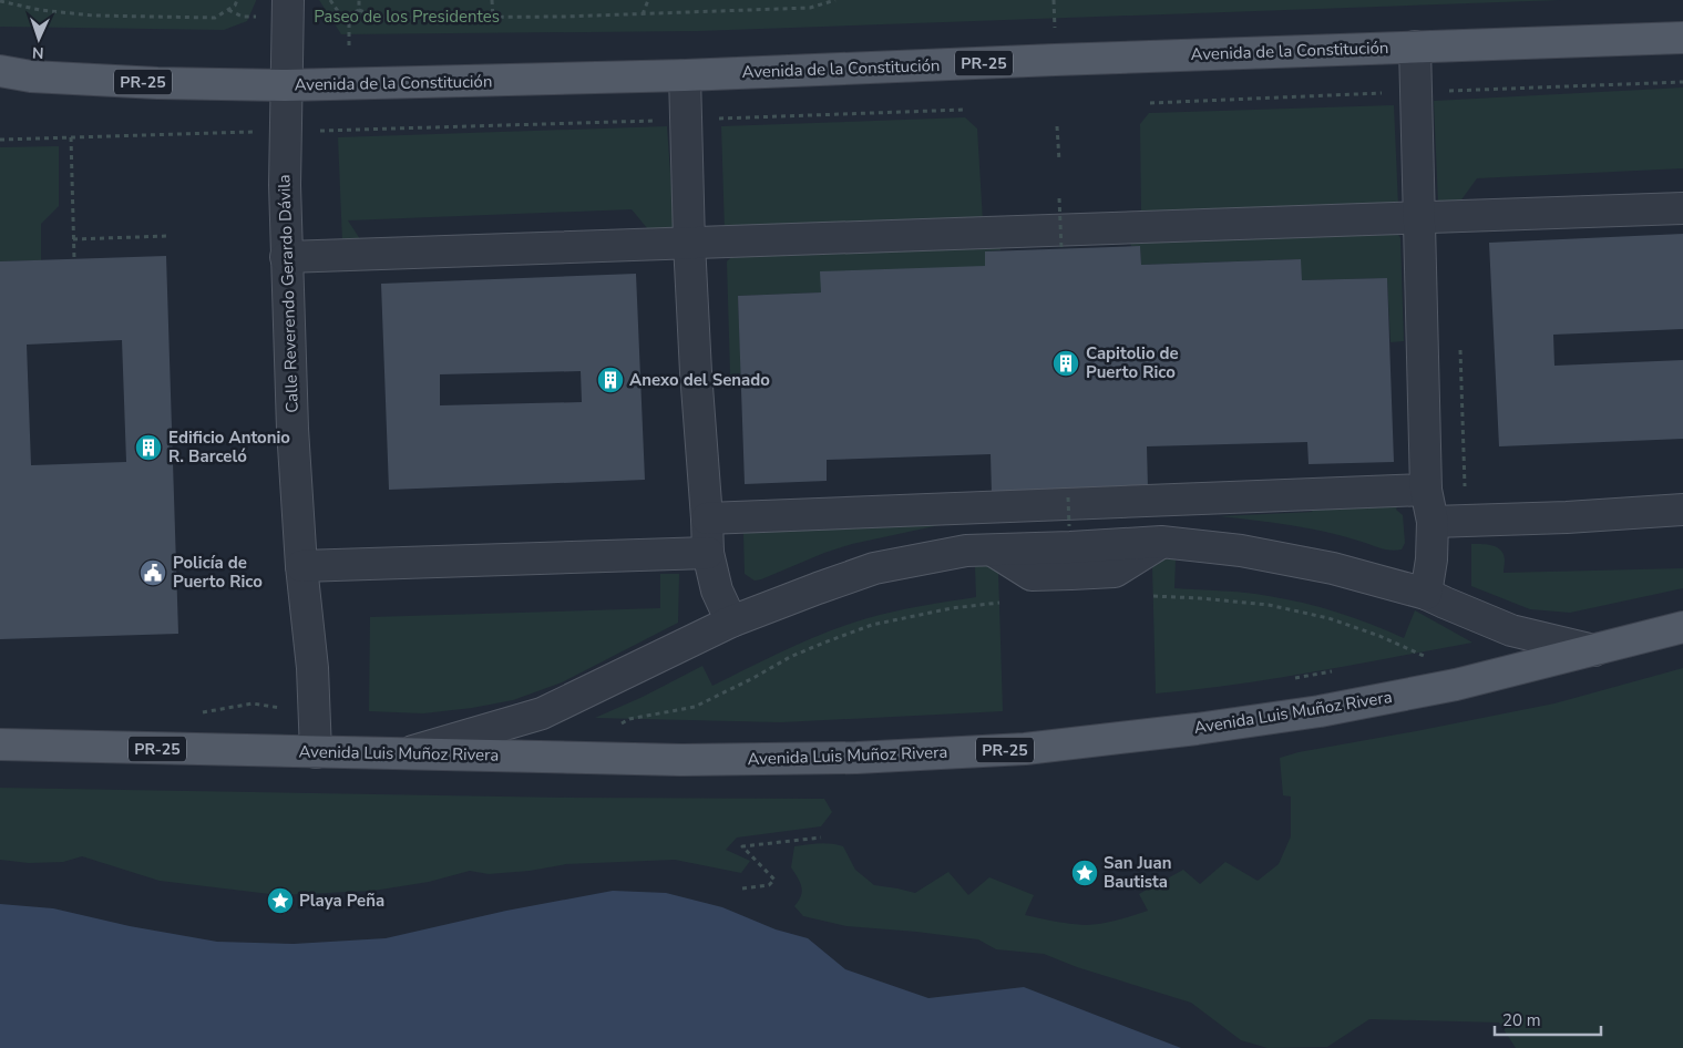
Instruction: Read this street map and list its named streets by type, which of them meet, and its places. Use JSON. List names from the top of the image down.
{
  "streets": {
    "main road": ["Avenida de la Constitución", "PR-25", "Avenida Luis Muñoz Rivera"],
    "street": ["Calle Reverendo Gerardo Dávila"]
  },
  "crossings": [
    ["Avenida de la Constitución", "Calle Reverendo Gerardo Dávila"],
    ["Calle Reverendo Gerardo Dávila", "Avenida Luis Muñoz Rivera"]
  ],
  "parks": ["Paseo de los Presidentes"],
  "places": {
    "building": ["Capitolio de Puerto Rico", "Anexo del Senado", "Edificio Antonio R. Barceló"],
    "public building": ["Policía de Puerto Rico"],
    "place": ["San Juan Bautista", "Playa Peña"]
  },
  "scale_bar": "20 m",
  "north": "bottom"
}
